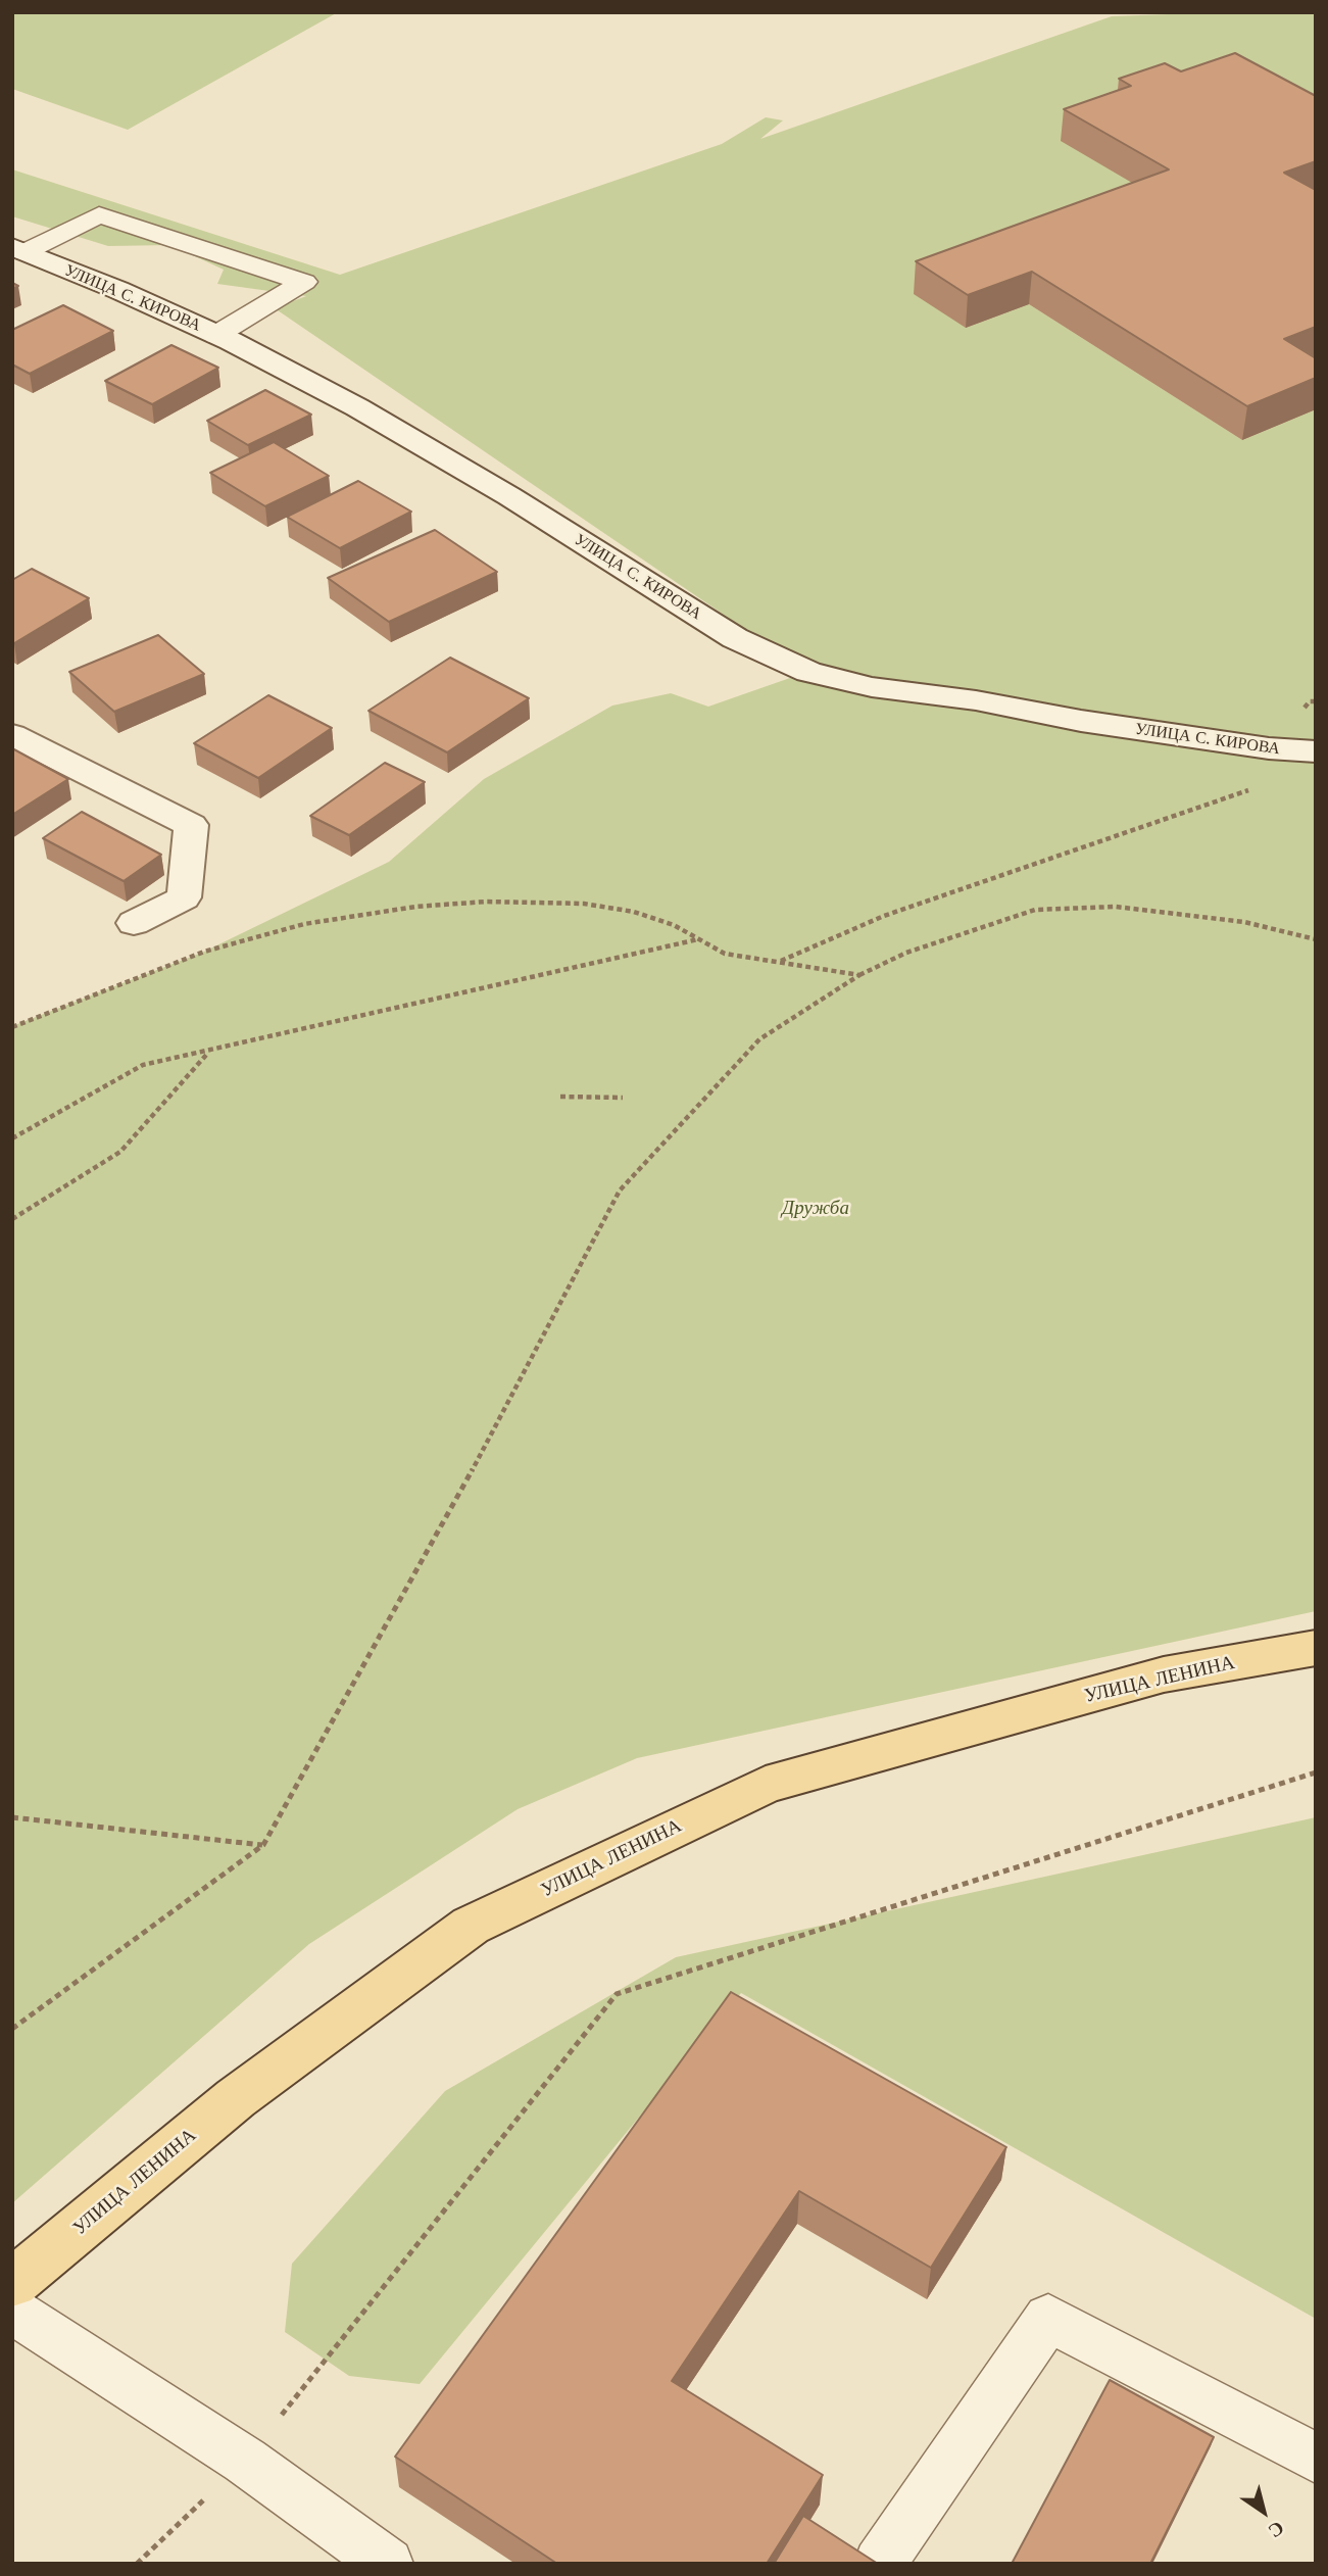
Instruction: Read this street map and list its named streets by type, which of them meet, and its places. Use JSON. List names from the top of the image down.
{
  "streets": {
    "main road": ["УЛИЦА С. КИРОВА", "УЛИЦА ЛЕНИНА"]
  },
  "parks": ["Дружба"],
  "north": "bottom right"
}
